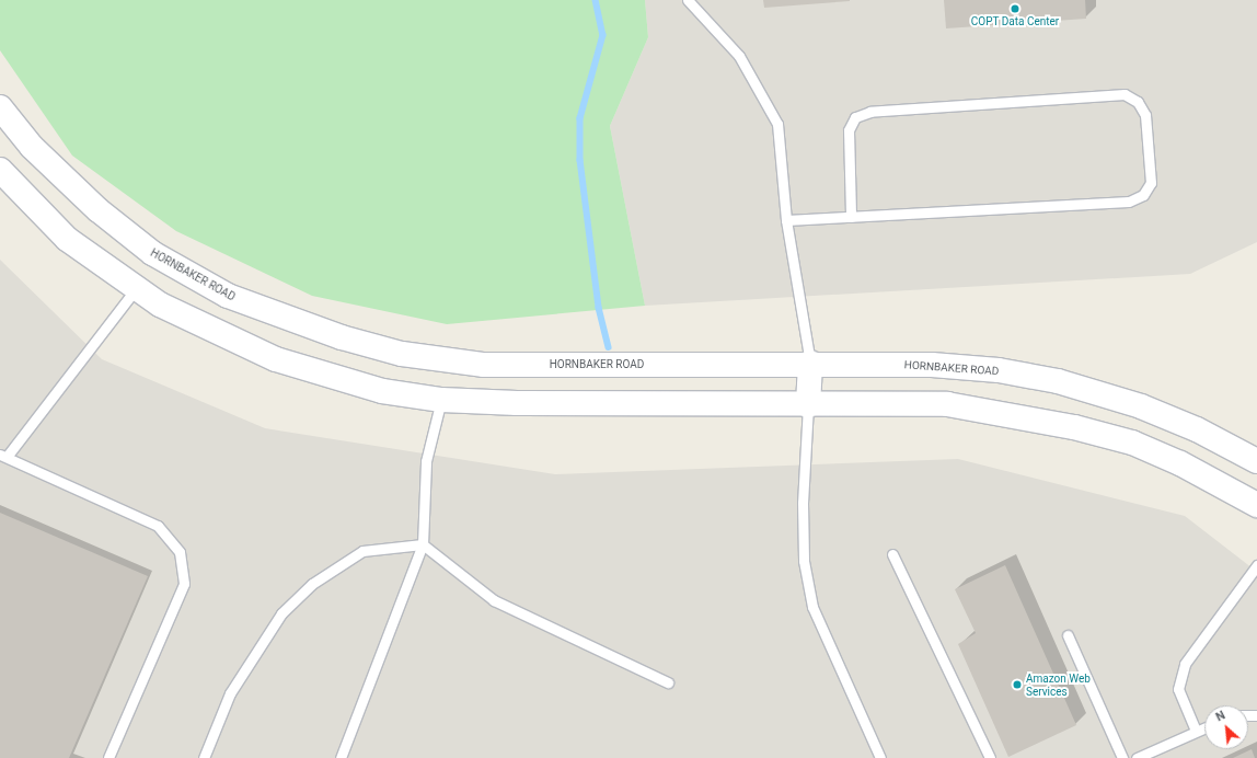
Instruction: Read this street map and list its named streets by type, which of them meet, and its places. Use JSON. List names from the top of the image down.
{
  "streets": {
    "main road": ["HORNBAKER ROAD"]
  },
  "places": ["COPT Data Center", "Amazon Web Services"],
  "north": "top left"
}
